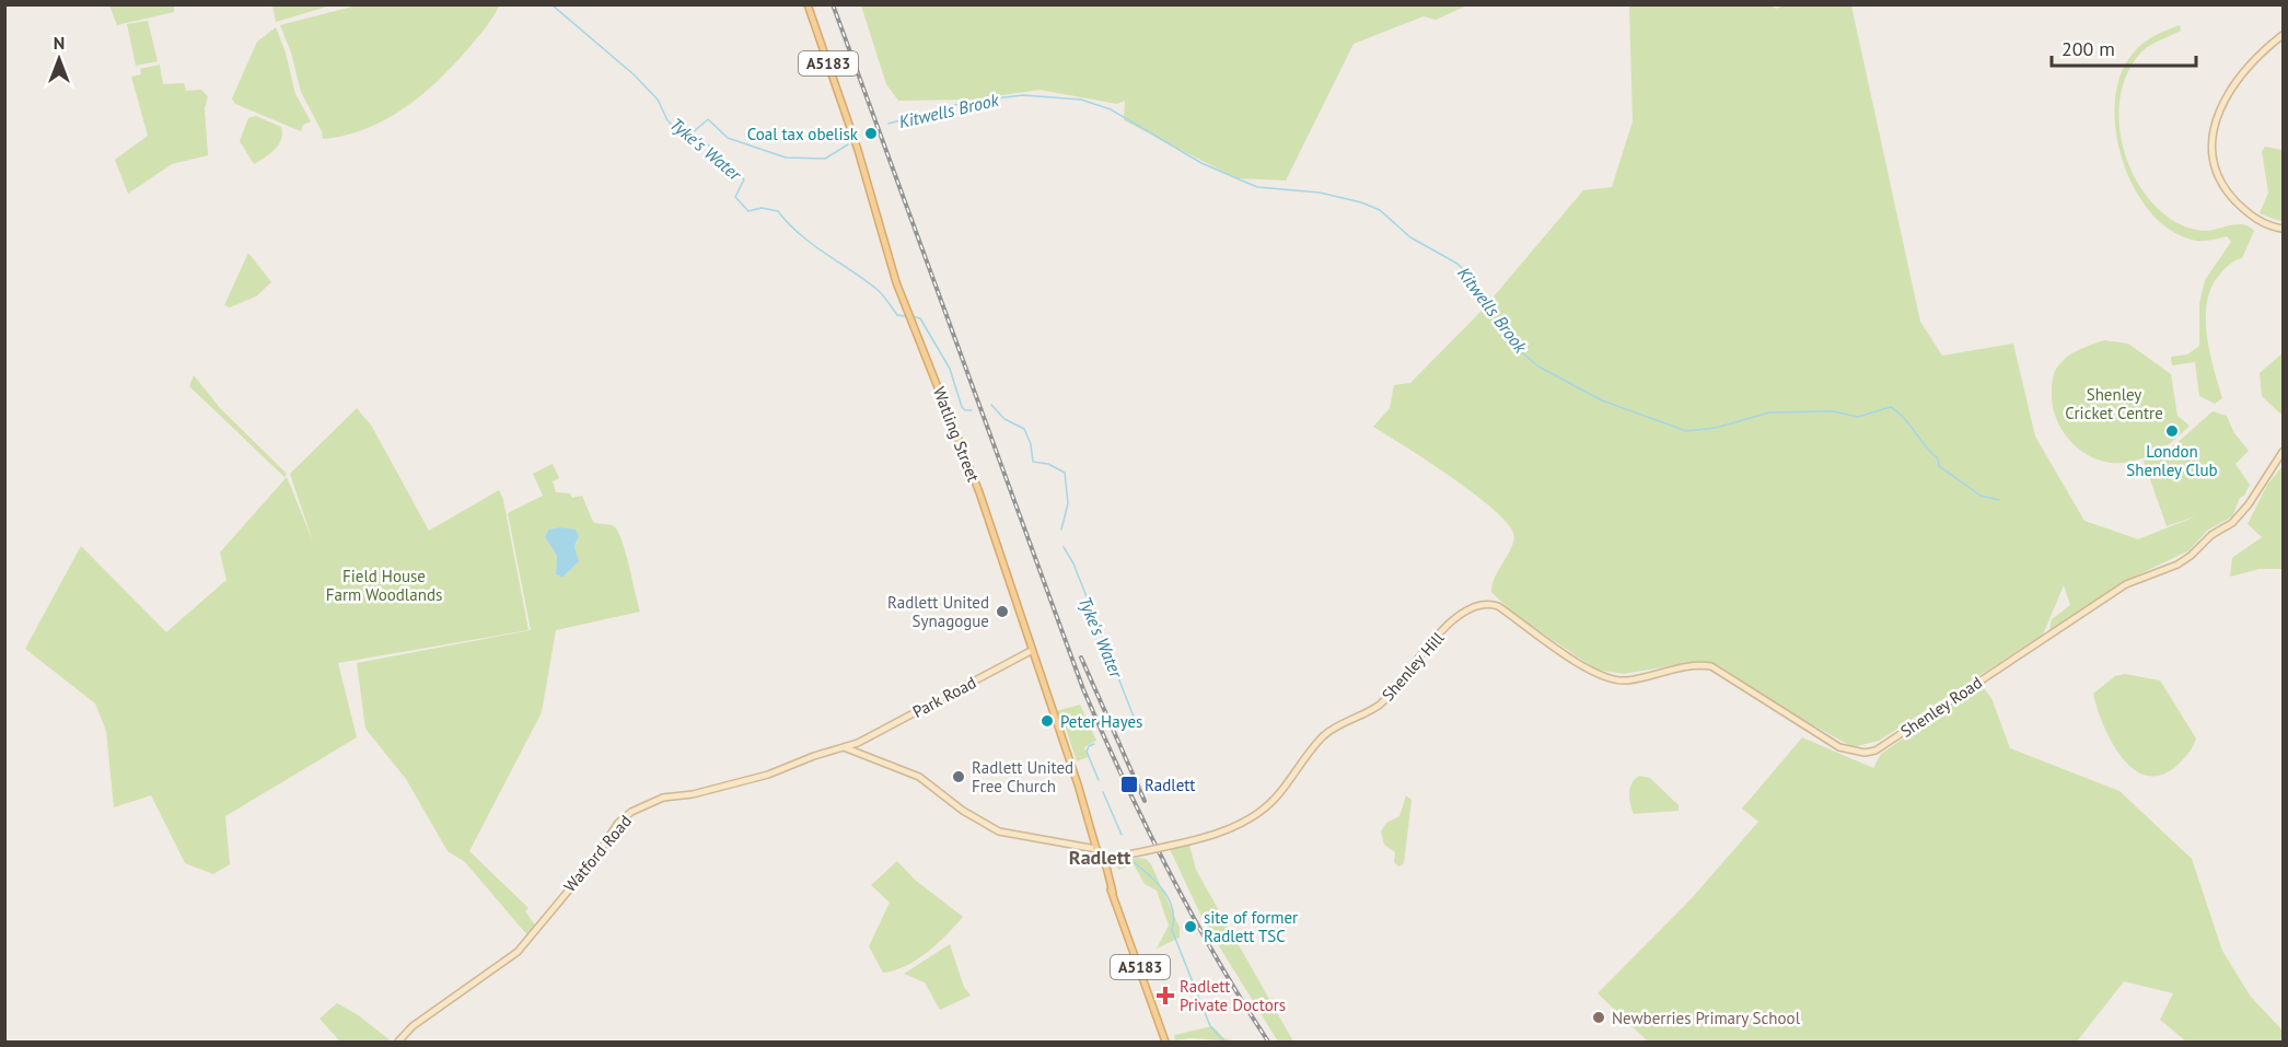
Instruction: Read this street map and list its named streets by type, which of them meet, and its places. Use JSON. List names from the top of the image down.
{
  "streets": {
    "main road": ["A5183", "Watling Street"],
    "street": [
      "Shenley Hill",
      "Park Road",
      "Shenley Road",
      "Watford Road"
    ]
  },
  "crossings": [
    ["Watling Street", "Shenley Hill"],
    ["Watling Street", "Park Road"],
    ["Shenley Hill", "Shenley Road"],
    ["Park Road", "Watford Road"]
  ],
  "districts": ["Radlett"],
  "water": ["Kitwells Brook", "Tyke's Water"],
  "parks": ["Shenley Cricket Centre", "Field House Farm Woodlands"],
  "places": {
    "other": [
      "Coal tax obelisk",
      "London Shenley Club",
      "Radlett United Synagogue",
      "Peter Hayes",
      "Radlett United Free Church",
      "site of former Radlett TSC",
      "Newberries Primary School"
    ],
    "transit": ["Radlett"],
    "health": ["Radlett Private Doctors"]
  },
  "scale_bar": "200 m",
  "north": "top"
}
